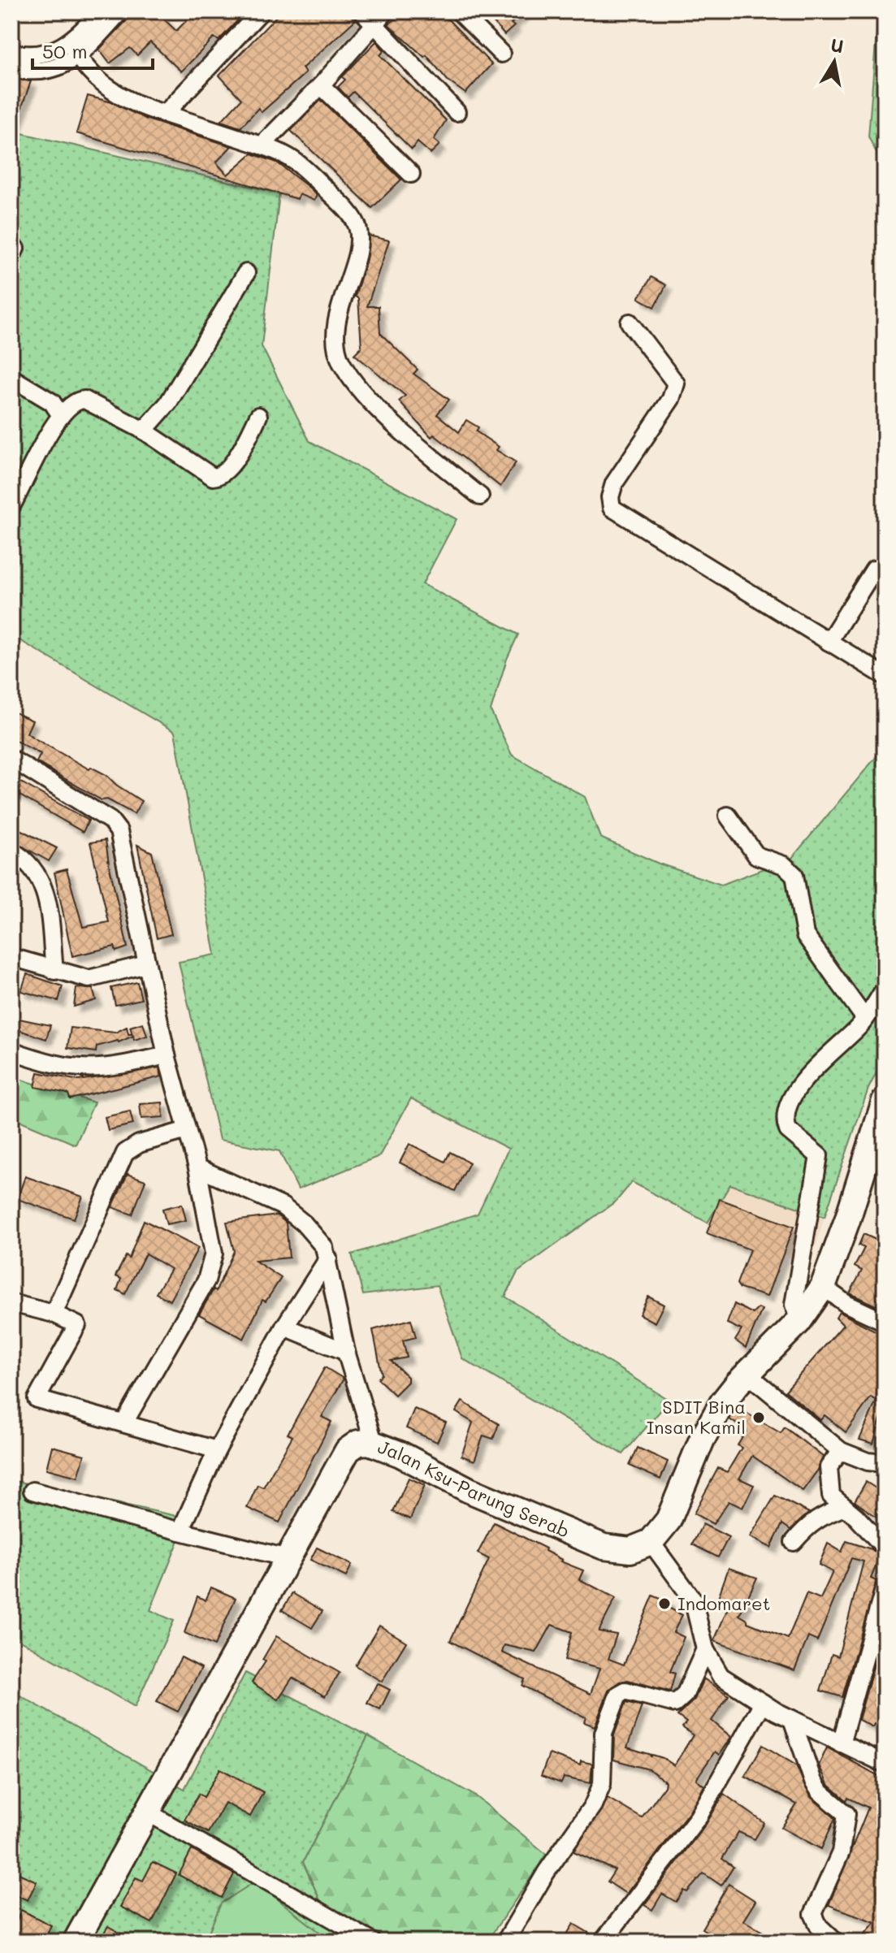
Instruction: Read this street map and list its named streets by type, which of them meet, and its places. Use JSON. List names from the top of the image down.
{
  "streets": {
    "street": ["Jalan Ksu-Parung Serab"]
  },
  "places": ["SDIT Bina Insan Kamil", "Indomaret"],
  "scale_bar": "50 m",
  "north": "top"
}
